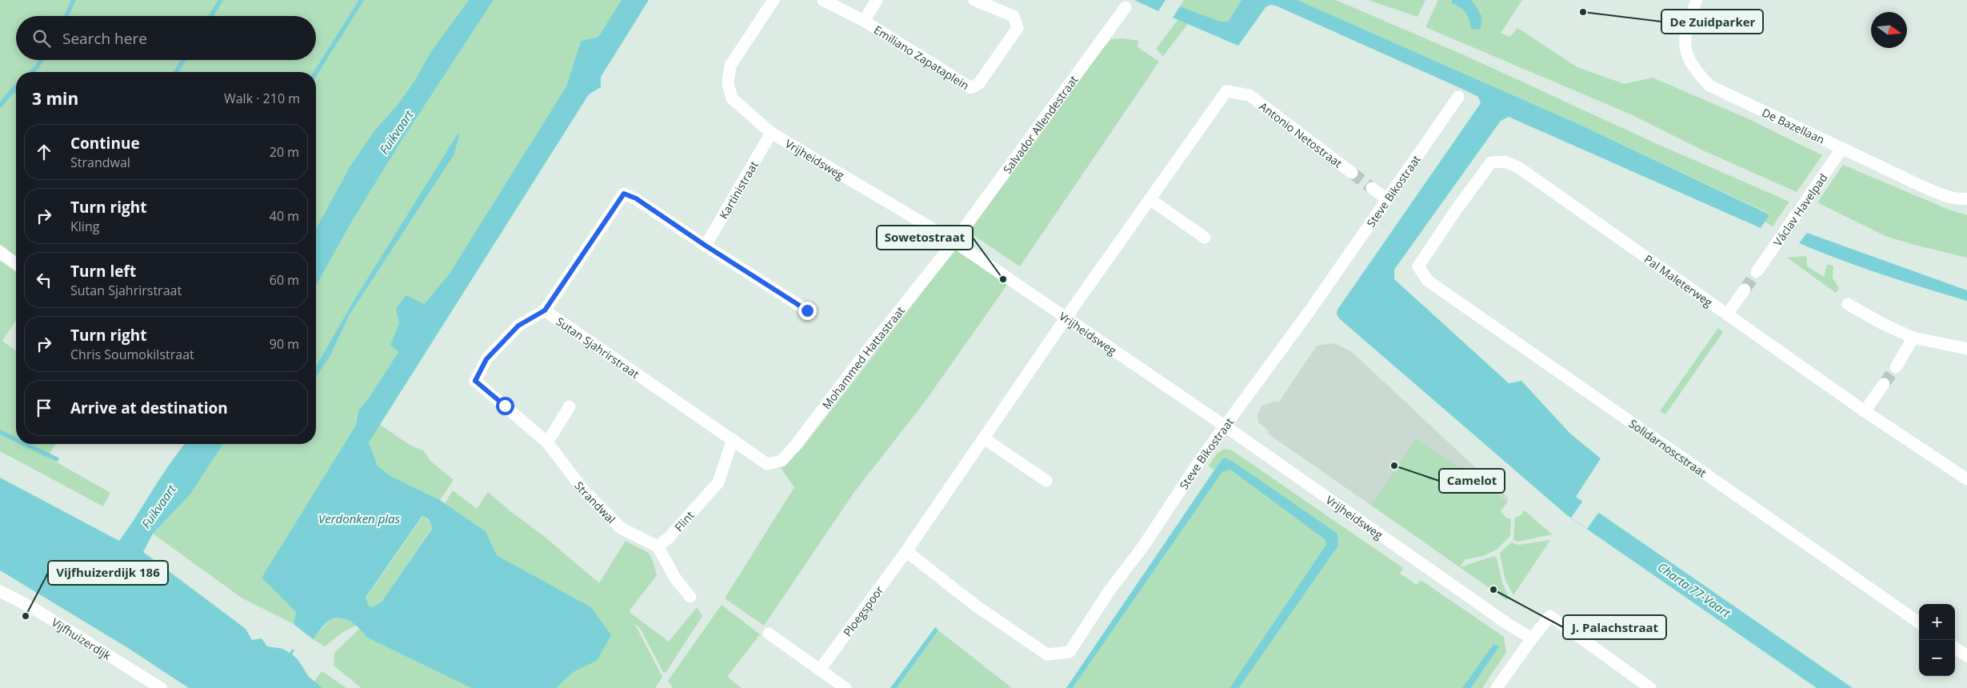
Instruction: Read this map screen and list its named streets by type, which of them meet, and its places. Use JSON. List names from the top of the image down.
{
  "streets": {
    "street": [
      "Emiliano Zapataplein",
      "Salvador Allendestraat",
      "De Bazellaan",
      "Antonio Netostraat",
      "Vrijheidsweg",
      "Kartinistraat",
      "Steve Bikostraat",
      "Václav Havelpad",
      "Pal Maleterweg",
      "Sutan Sjahrirstraat",
      "Mohammed Hattastraat",
      "Solidarnoscstraat",
      "Strandwal",
      "Flint",
      "Ploegspoor",
      "Vijfhuizerdijk"
    ]
  },
  "crossings": [
    ["Salvador Allendestraat", "Vrijheidsweg"],
    ["Salvador Allendestraat", "Mohammed Hattastraat"],
    ["De Bazellaan", "Václav Havelpad"],
    ["Antonio Netostraat", "Ploegspoor"],
    ["Vrijheidsweg", "Kartinistraat"],
    ["Vrijheidsweg", "Steve Bikostraat"],
    ["Vrijheidsweg", "Mohammed Hattastraat"],
    ["Vrijheidsweg", "Ploegspoor"],
    ["Kartinistraat", "Sutan Sjahrirstraat"],
    ["Steve Bikostraat", "Ploegspoor"],
    ["Pal Maleterweg", "Solidarnoscstraat"],
    ["Sutan Sjahrirstraat", "Mohammed Hattastraat"],
    ["Sutan Sjahrirstraat", "Strandwal"],
    ["Sutan Sjahrirstraat", "Flint"],
    ["Strandwal", "Flint"]
  ],
  "water": ["Fuikvaart", "Verdonken plas", "Charta 77-Vaart"],
  "places": [
    "De Zuidparker",
    "Sowetostraat",
    "Camelot",
    "J. Palachstraat",
    "Vijfhuizerdijk 186"
  ],
  "north": "right",
  "page": {
    "search": "Search here",
    "heading": ["3 min", "Walk · 210 m"],
    "list": [
      ["Continue", "Strandwal", "20 m"],
      ["Turn right", "Kling", "40 m"],
      ["Turn left", "Sutan Sjahrirstraat", "60 m"],
      ["Turn right", "Chris Soumokilstraat", "90 m"],
      "Arrive at destination"
    ],
    "map_buttons": ["+", "−"]
  }
}
